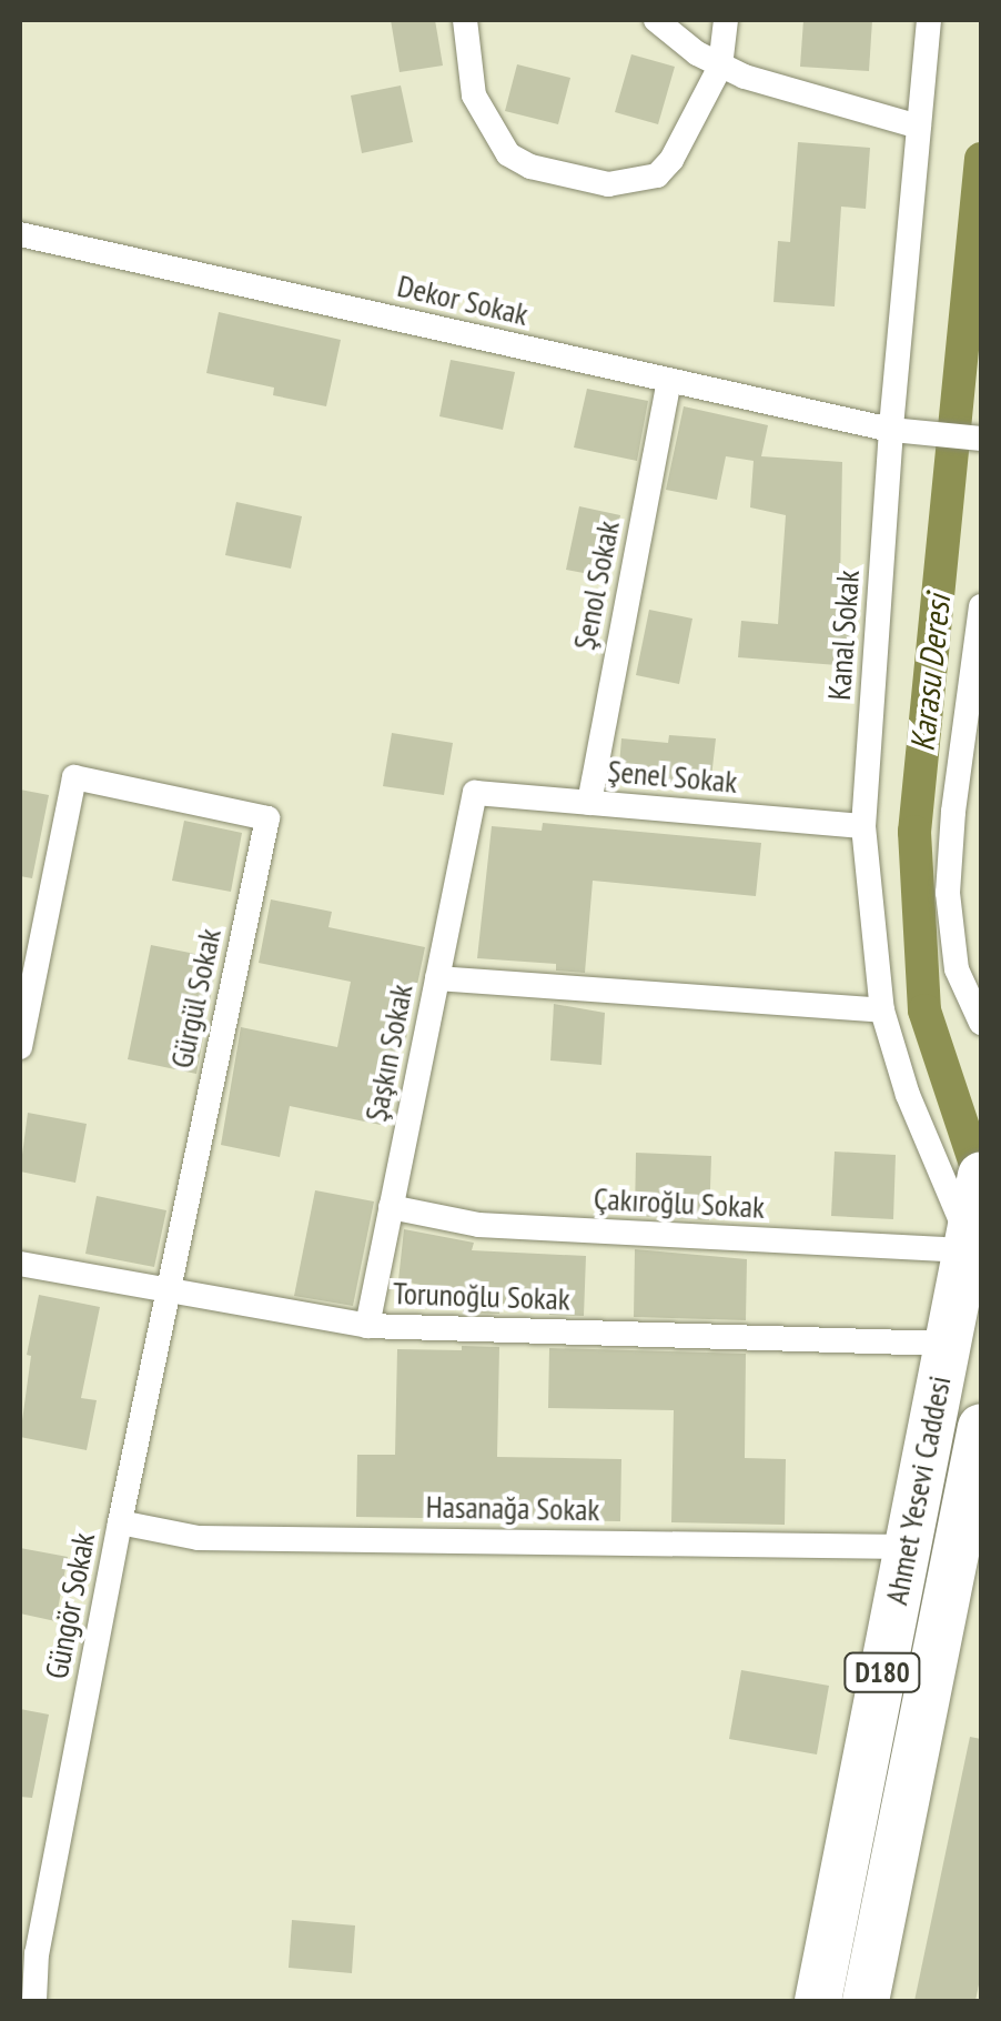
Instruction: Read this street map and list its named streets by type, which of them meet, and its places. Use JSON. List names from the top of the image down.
{
  "streets": {
    "highway": ["Ahmet Yesevi Caddesi", "D180"],
    "street": [
      "Dekor Sokak",
      "Şenol Sokak",
      "Kanal Sokak",
      "Şenel Sokak",
      "Gürgül Sokak",
      "Şaşkın Sokak",
      "Çakıroğlu Sokak",
      "Torunoğlu Sokak",
      "Hasanağa Sokak",
      "Güngör Sokak"
    ]
  },
  "crossings": [
    ["Dekor Sokak", "Şenol Sokak"],
    ["Dekor Sokak", "Kanal Sokak"],
    ["Şenol Sokak", "Şenel Sokak"],
    ["Kanal Sokak", "Şenel Sokak"],
    ["Kanal Sokak", "Çakıroğlu Sokak"],
    ["Kanal Sokak", "Ahmet Yesevi Caddesi"],
    ["Şenel Sokak", "Şaşkın Sokak"],
    ["Gürgül Sokak", "Torunoğlu Sokak"],
    ["Gürgül Sokak", "Güngör Sokak"],
    ["Şaşkın Sokak", "Çakıroğlu Sokak"],
    ["Şaşkın Sokak", "Torunoğlu Sokak"],
    ["Çakıroğlu Sokak", "Ahmet Yesevi Caddesi"],
    ["Torunoğlu Sokak", "Ahmet Yesevi Caddesi"],
    ["Torunoğlu Sokak", "Güngör Sokak"],
    ["Ahmet Yesevi Caddesi", "Hasanağa Sokak"],
    ["Hasanağa Sokak", "Güngör Sokak"]
  ],
  "water": ["Karasu Deresi"]
}
